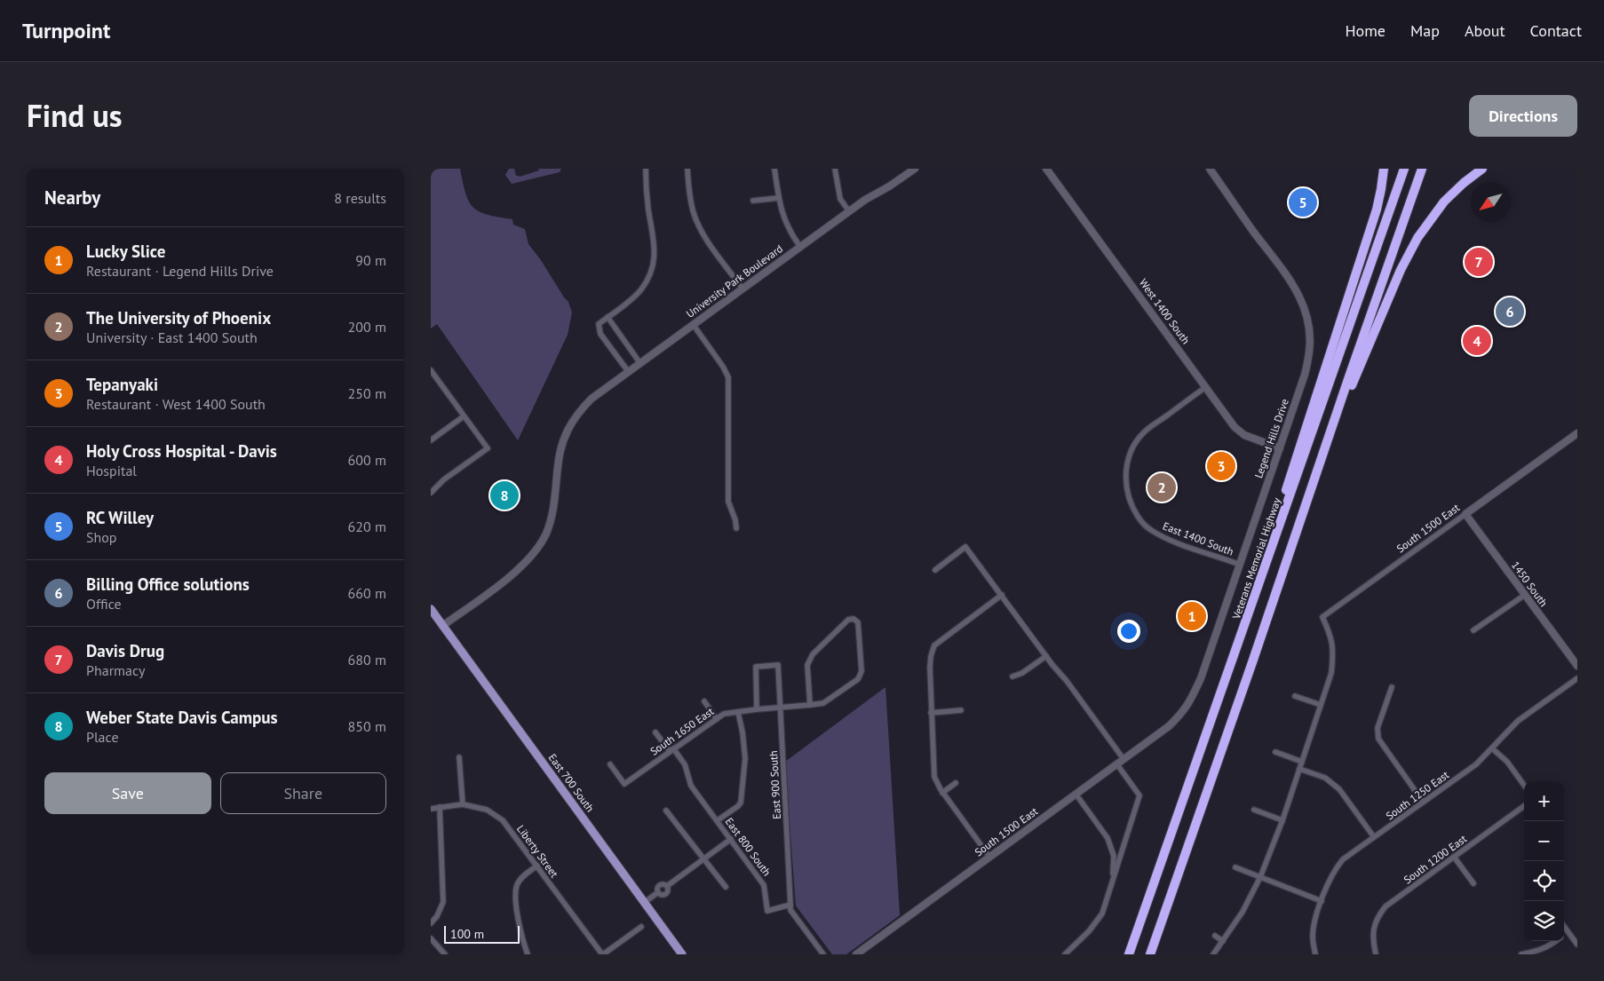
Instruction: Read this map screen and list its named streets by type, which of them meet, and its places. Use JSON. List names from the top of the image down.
{
  "streets": {
    "highway": ["Veterans Memorial Highway"],
    "main road": ["East 700 South"],
    "street": [
      "University Park Boulevard",
      "West 1400 South",
      "Legend Hills Drive",
      "South 1500 East",
      "East 1400 South",
      "1450 South",
      "South 1650 East",
      "East 900 South",
      "South 1250 East",
      "East 800 South",
      "Liberty Street",
      "South 1200 East"
    ]
  },
  "crossings": [
    ["University Park Boulevard", "East 700 South"],
    ["West 1400 South", "Legend Hills Drive"],
    ["West 1400 South", "East 1400 South"],
    ["Legend Hills Drive", "South 1500 East"],
    ["Legend Hills Drive", "East 1400 South"],
    ["South 1500 East", "1450 South"],
    ["South 1650 East", "East 900 South"],
    ["South 1650 East", "East 800 South"],
    ["East 900 South", "East 800 South"]
  ],
  "scale_bar": "100 m",
  "north": "bottom left",
  "page": {
    "header": "Turnpoint",
    "nav": [
      "Home",
      "Map",
      "About",
      "Contact"
    ],
    "title": "Find us",
    "buttons": [
      "Directions",
      ["Save", "Share"]
    ],
    "heading": ["Nearby", "8 results"],
    "pins": [
      "5",
      "7",
      "6",
      "4",
      "3",
      "2",
      "8",
      "1"
    ],
    "list": [
      {
        "mark": "1",
        "name": "Lucky Slice",
        "note": "Restaurant · Legend Hills Drive",
        "value": "90 m"
      },
      {
        "mark": "2",
        "name": "The University of Phoenix",
        "note": "University · East 1400 South",
        "value": "200 m"
      },
      {
        "mark": "3",
        "name": "Tepanyaki",
        "note": "Restaurant · West 1400 South",
        "value": "250 m"
      },
      {
        "mark": "4",
        "name": "Holy Cross Hospital - Davis",
        "note": "Hospital",
        "value": "600 m"
      },
      {
        "mark": "5",
        "name": "RC Willey",
        "note": "Shop",
        "value": "620 m"
      },
      {
        "mark": "6",
        "name": "Billing Office solutions",
        "note": "Office",
        "value": "660 m"
      },
      {
        "mark": "7",
        "name": "Davis Drug",
        "note": "Pharmacy",
        "value": "680 m"
      },
      {
        "mark": "8",
        "name": "Weber State Davis Campus",
        "note": "Place",
        "value": "850 m"
      }
    ],
    "map_buttons": ["+", "−"],
    "scale": "100 m"
  }
}
